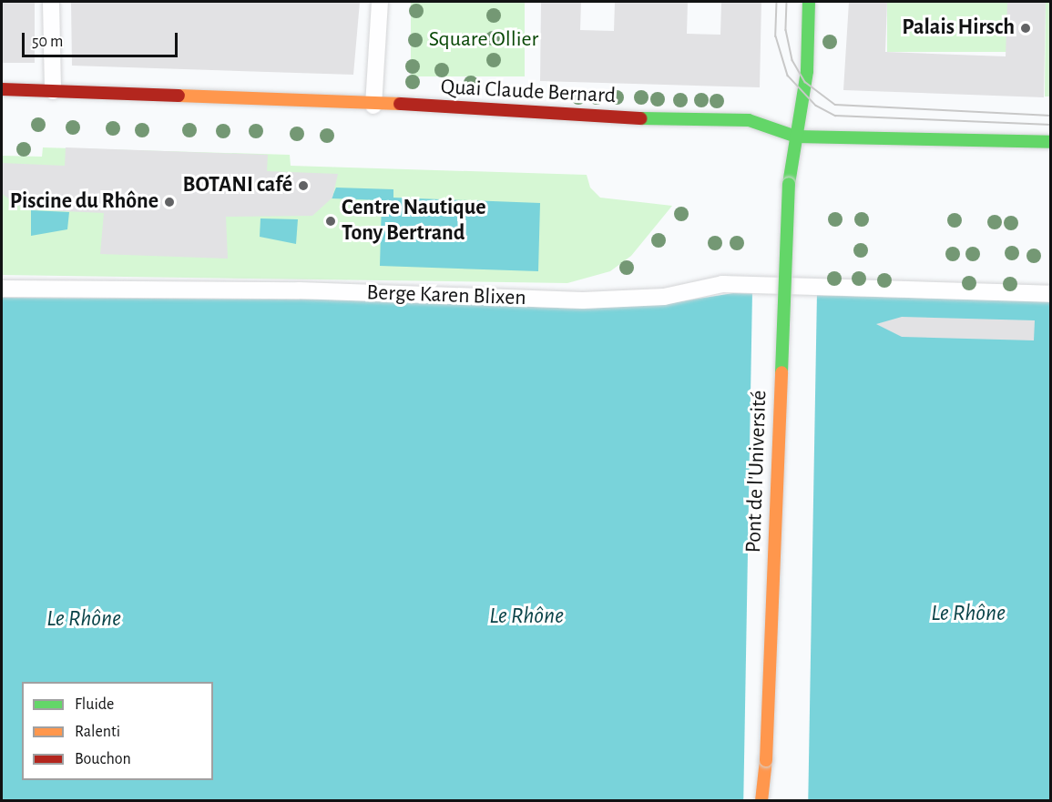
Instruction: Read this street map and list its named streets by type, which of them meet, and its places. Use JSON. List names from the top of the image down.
{
  "streets": {
    "main road": ["Quai Claude Bernard", "Pont de l'Université"],
    "street": ["Berge Karen Blixen"]
  },
  "crossings": [
    ["Quai Claude Bernard", "Pont de l'Université"]
  ],
  "water": ["Le Rhône"],
  "parks": ["Square Ollier"],
  "places": [
    "Palais Hirsch",
    "BOTANI café",
    "Piscine du Rhône",
    "Centre Nautique Tony Bertrand"
  ],
  "legend": ["Fluide", "Ralenti", "Bouchon"],
  "scale_bar": "50 m"
}
